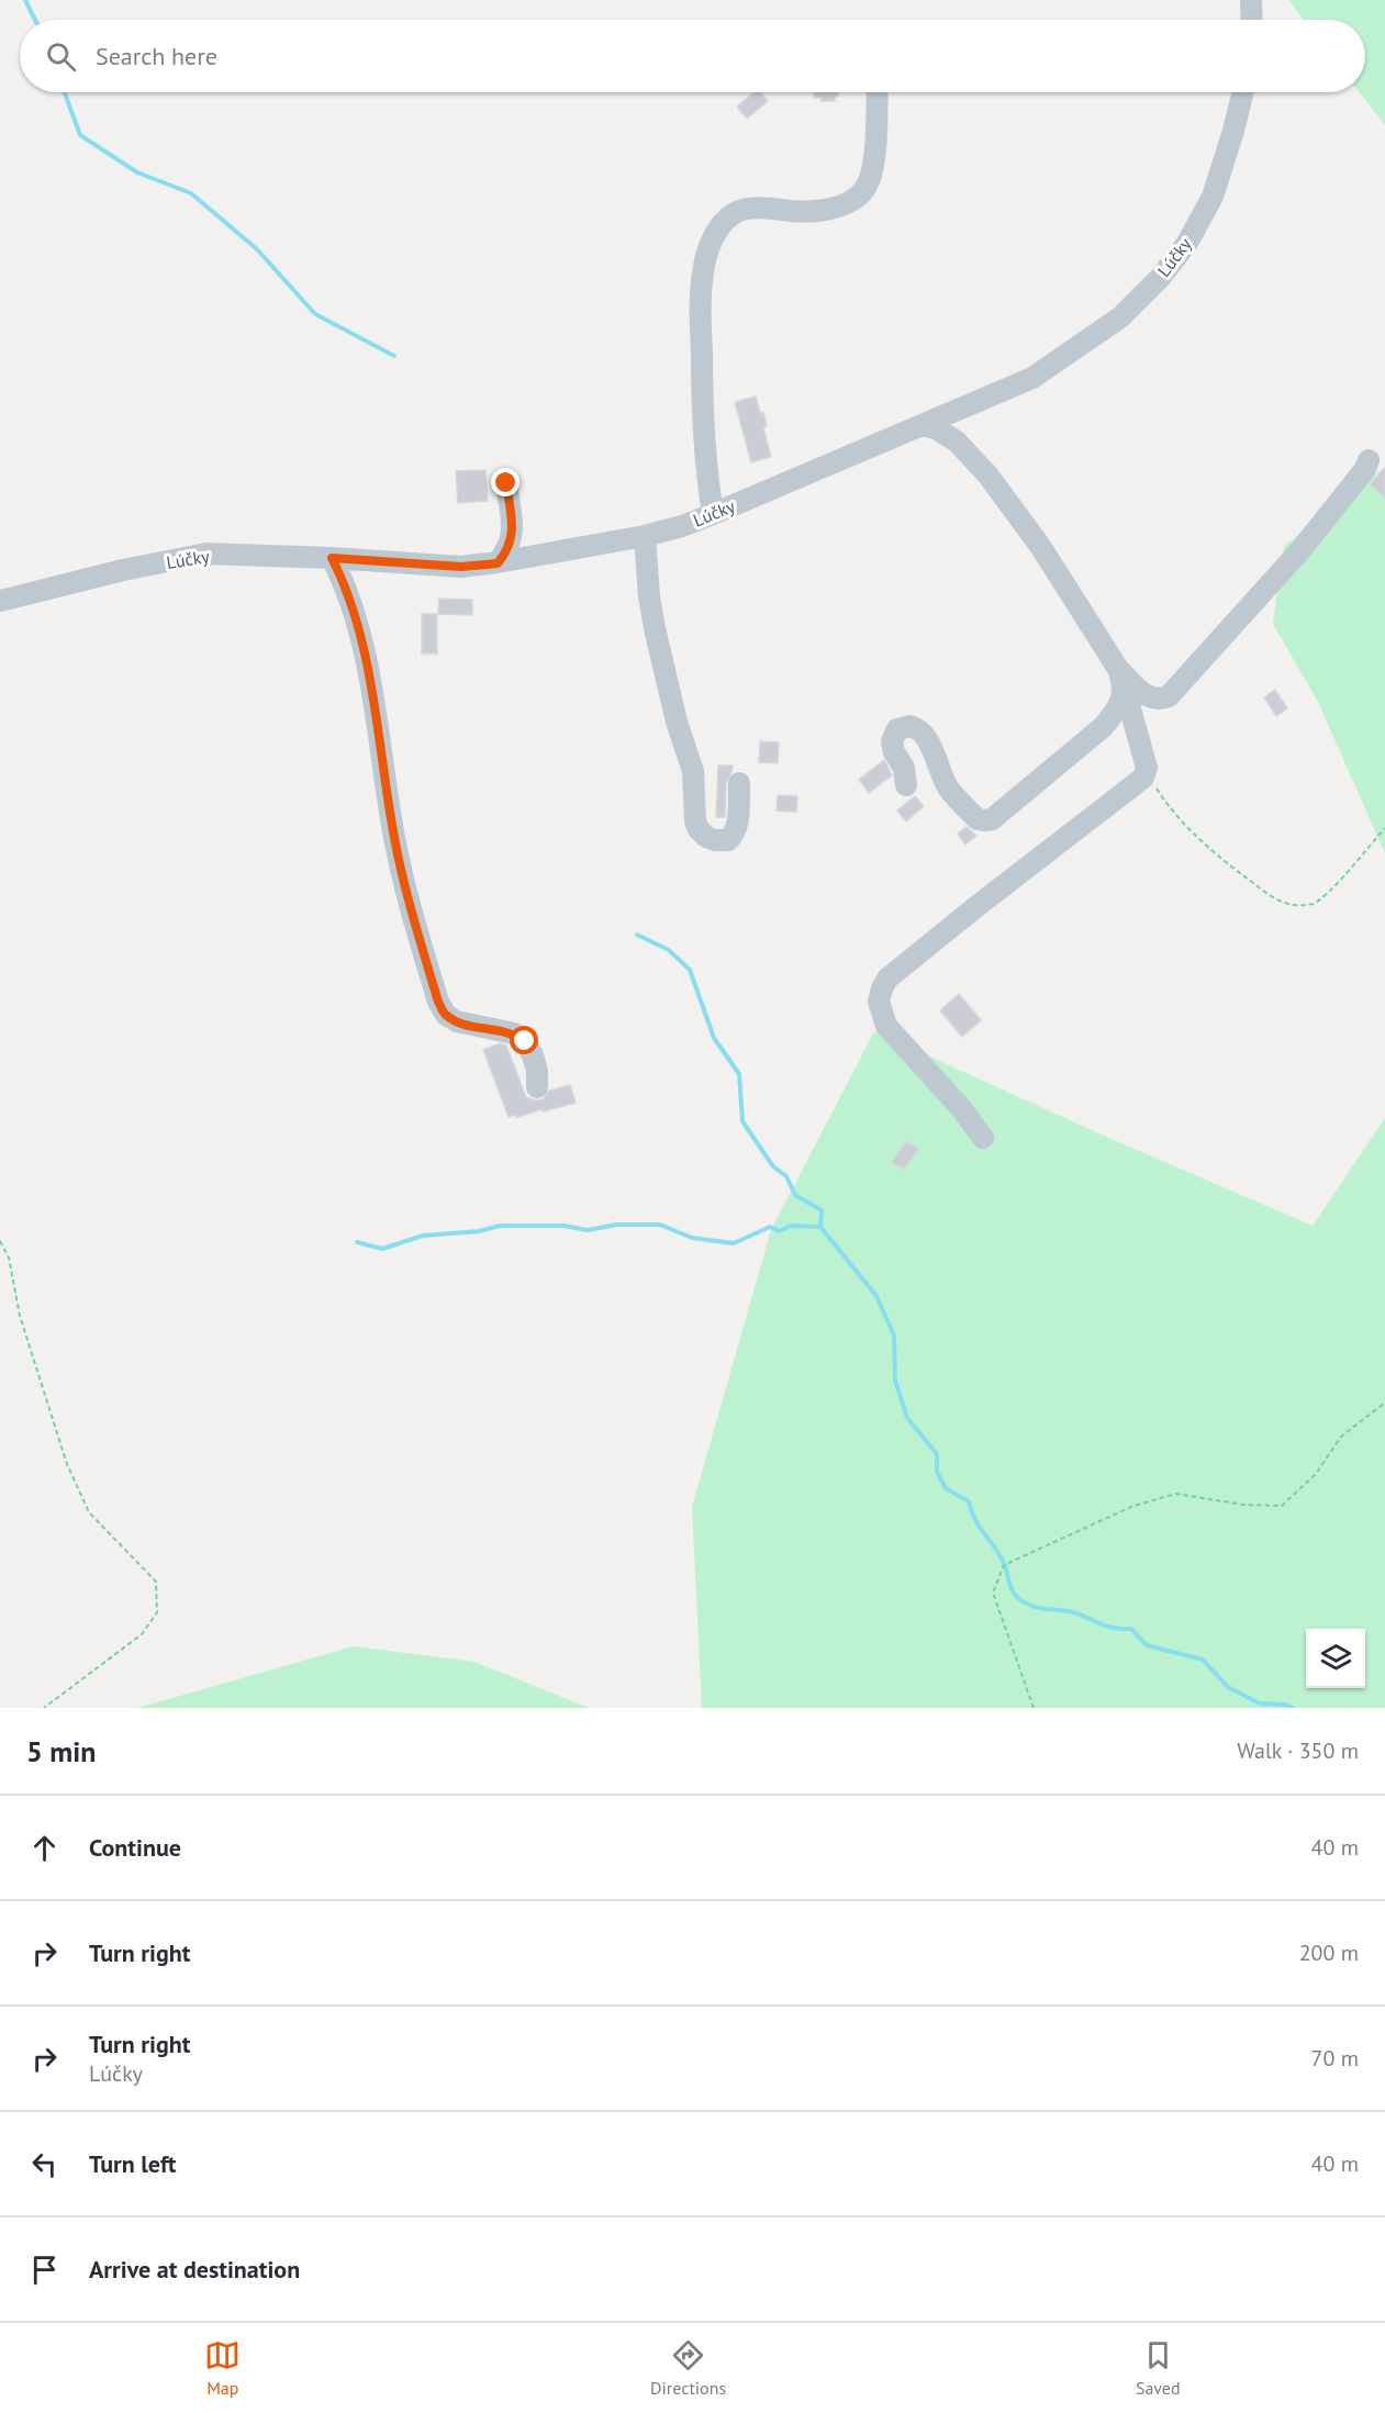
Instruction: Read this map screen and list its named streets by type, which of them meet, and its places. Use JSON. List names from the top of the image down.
{
  "streets": {
    "street": ["Lúčky"]
  },
  "page": {
    "search": "Search here",
    "heading": ["5 min", "Walk · 350 m"],
    "list": [
      ["Continue", "40 m"],
      ["Turn right", "200 m"],
      ["Turn right", "Lúčky", "70 m"],
      ["Turn left", "40 m"],
      "Arrive at destination"
    ],
    "nav": ["Map", "Directions", "Saved"]
  }
}
